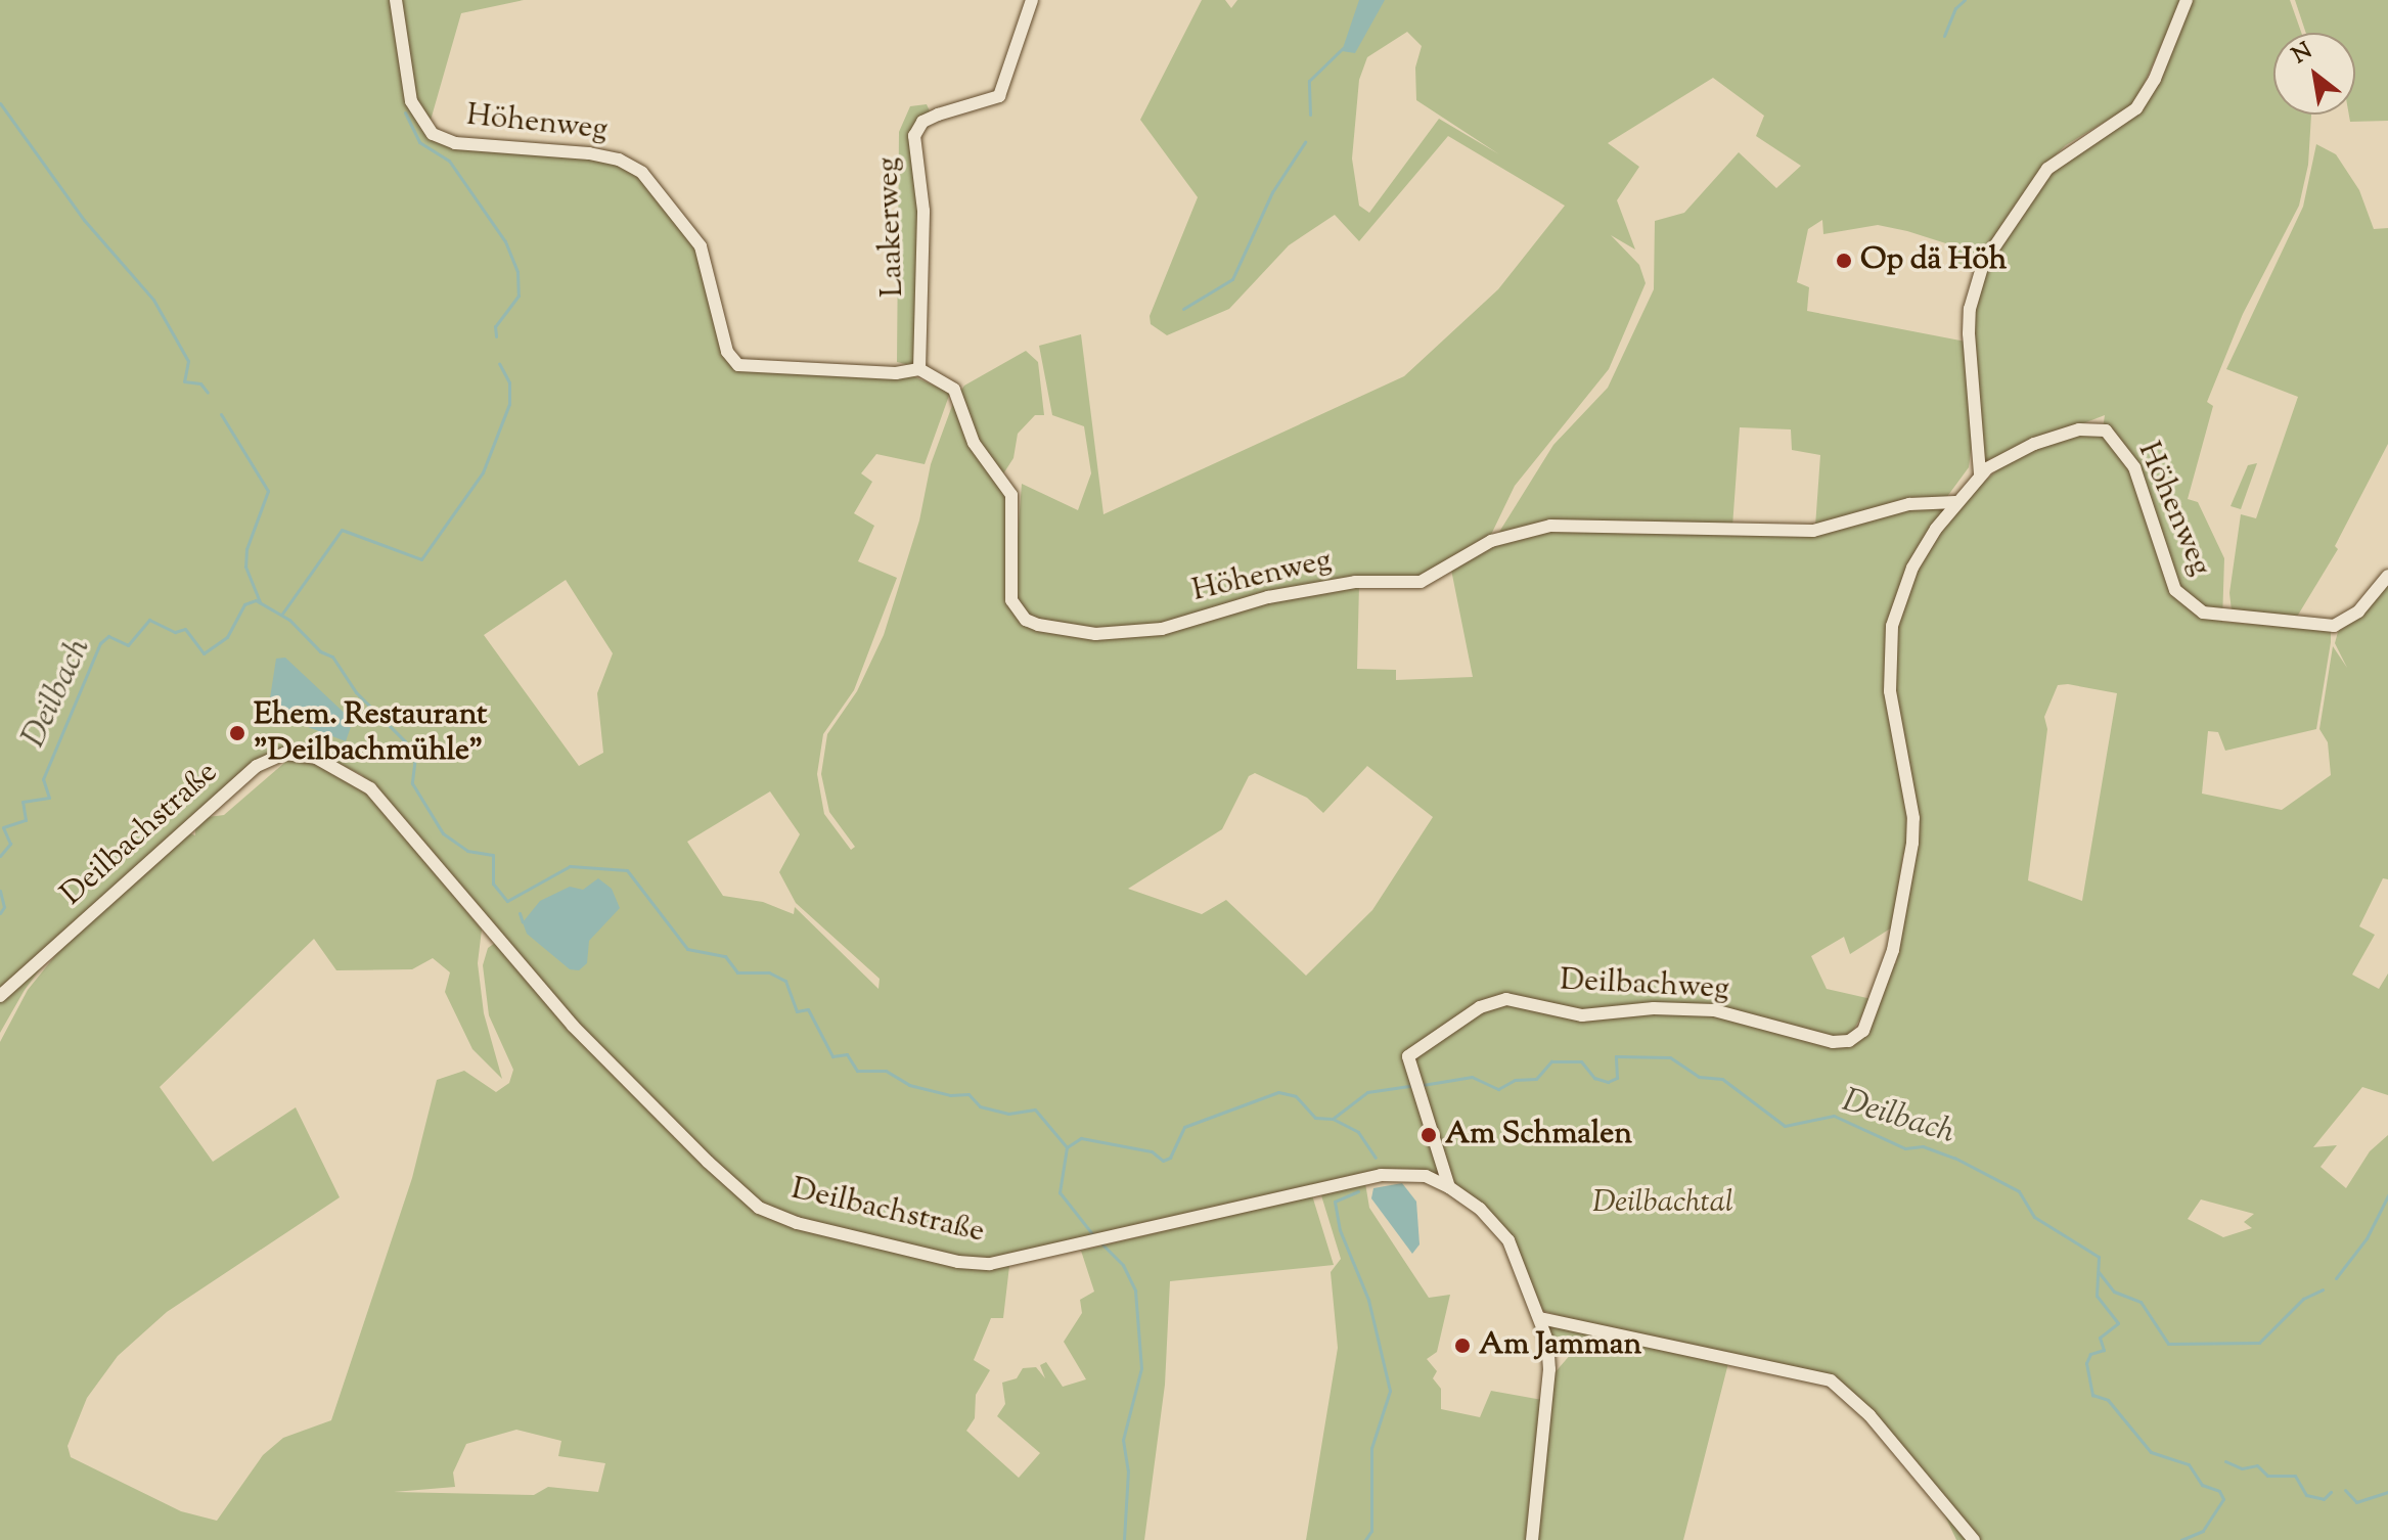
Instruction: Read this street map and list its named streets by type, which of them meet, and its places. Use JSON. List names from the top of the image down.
{
  "streets": {
    "street": [
      "Höhenweg",
      "Laakerweg",
      "Deilbachstraße",
      "Deilbachweg"
    ]
  },
  "crossings": [
    ["Höhenweg", "Laakerweg"],
    ["Höhenweg", "Deilbachweg"],
    ["Deilbachstraße", "Deilbachweg"]
  ],
  "water": ["Deilbach"],
  "parks": ["Deilbachtal"],
  "places": [
    "Op dä Höh",
    "Ehem. Restaurant \"Deilbachmühle\"",
    "Am Schmalen",
    "Am Jamman"
  ],
  "north": "top left"
}
